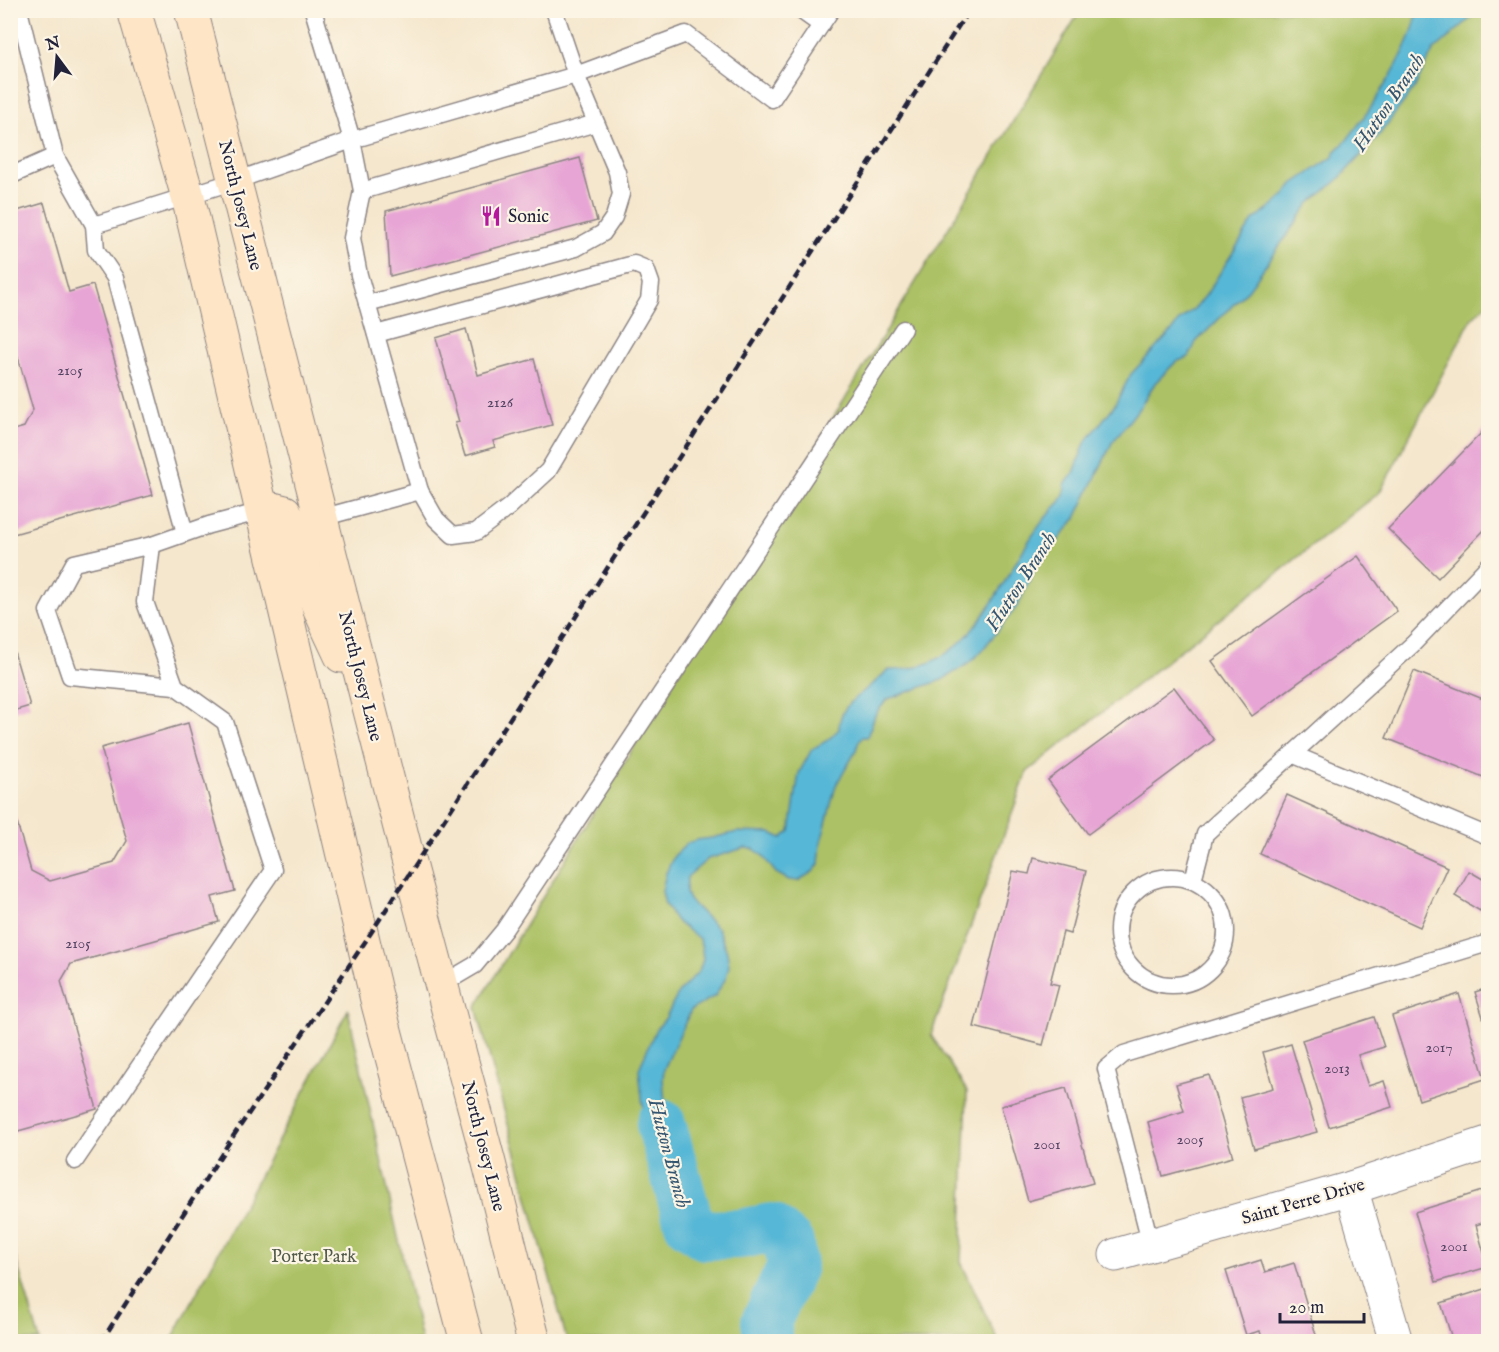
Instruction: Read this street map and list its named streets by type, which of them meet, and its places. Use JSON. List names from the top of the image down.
{
  "streets": {
    "main road": ["North Josey Lane"],
    "street": ["Saint Perre Drive"]
  },
  "water": ["Hutton Branch"],
  "parks": ["Porter Park"],
  "places": {
    "restaurant": ["Sonic"]
  },
  "house_numbers": [
    "2105",
    "2126",
    "2105",
    "2017",
    "2013",
    "2005",
    "2001",
    "2001"
  ],
  "scale_bar": "20 m",
  "north": "top"
}
